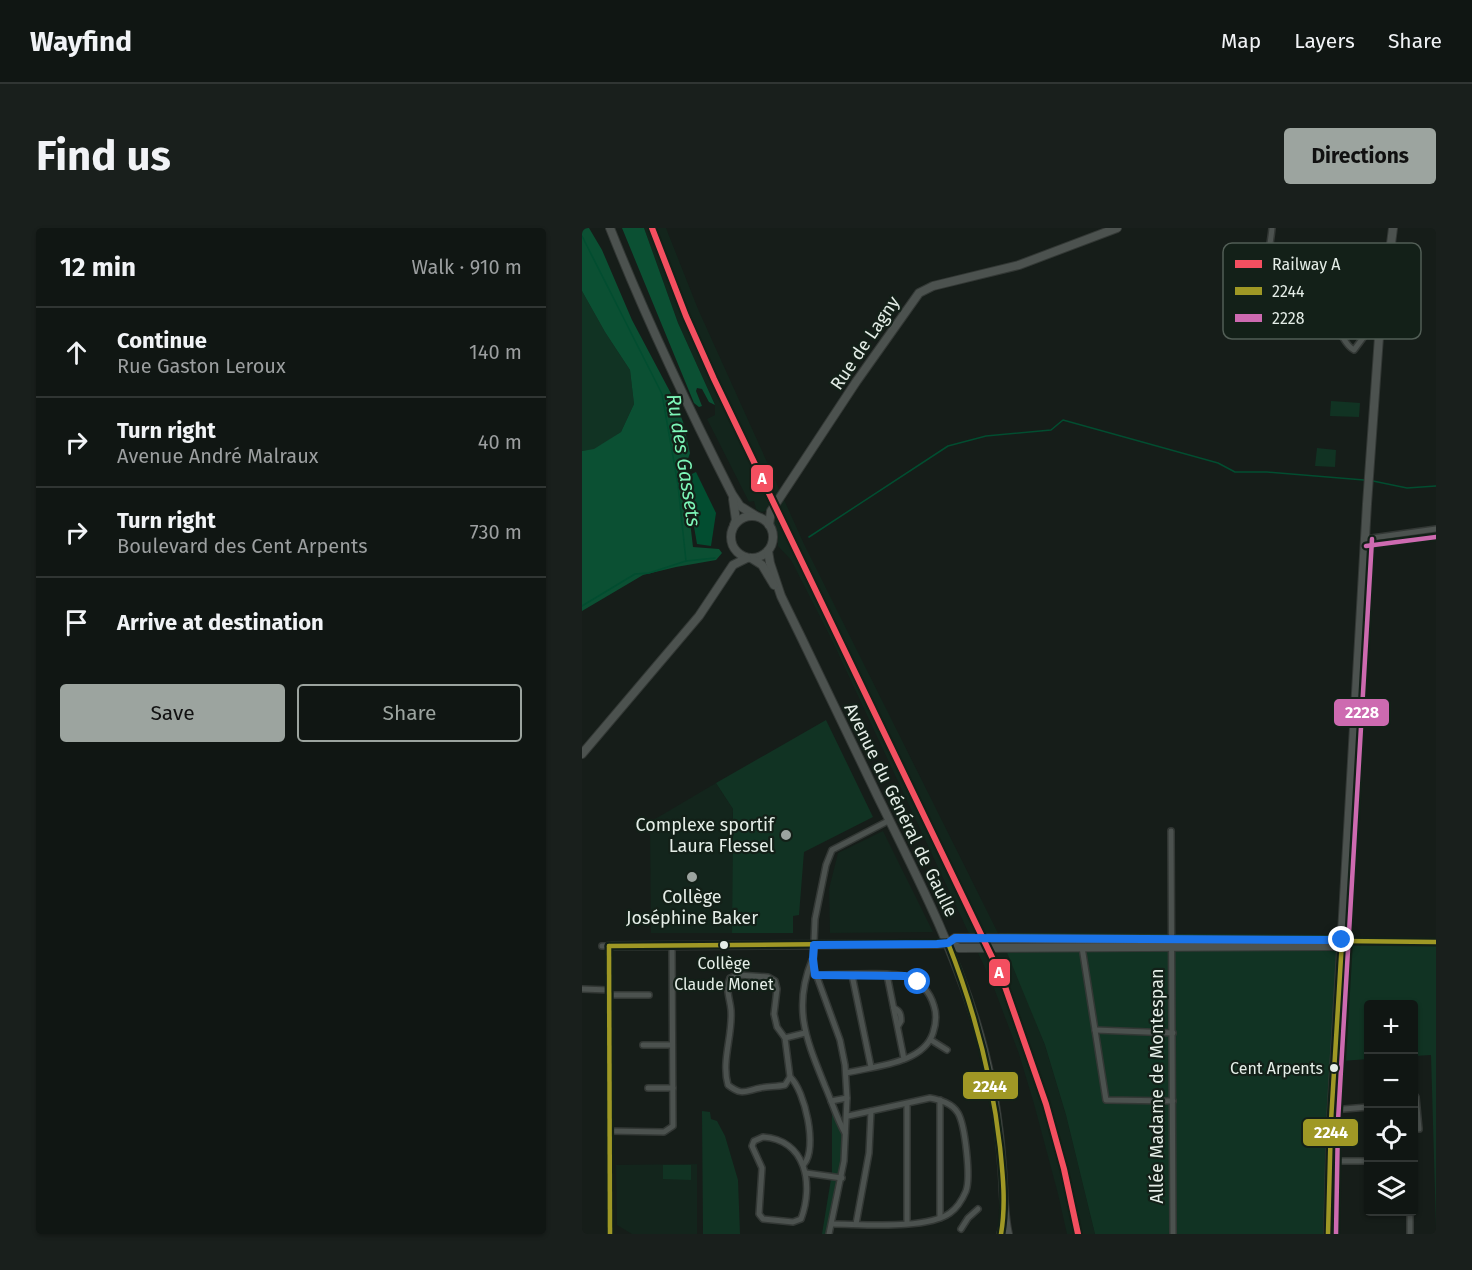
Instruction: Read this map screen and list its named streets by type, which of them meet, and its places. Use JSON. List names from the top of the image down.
{
  "streets": {
    "main road": ["Rue de Lagny", "Avenue du Général de Gaulle"],
    "street": ["Allée Madame de Montespan"]
  },
  "water": ["Ru des Gassets"],
  "places": [
    "Complexe sportif Laura Flessel",
    "Collège Joséphine Baker",
    "Collège Claude Monet",
    "Cent Arpents"
  ],
  "lines": ["rail line A", "transit line 2228", "transit line 2244"],
  "legend": ["Railway A", "2244", "2228"],
  "page": {
    "header": "Wayfind",
    "nav": ["Map", "Layers", "Share"],
    "buttons": [
      "Directions",
      ["Save", "Share"]
    ],
    "title": "Find us",
    "heading": ["12 min", "Walk · 910 m"],
    "list": [
      ["Continue", "Rue Gaston Leroux", "140 m"],
      ["Turn right", "Avenue André Malraux", "40 m"],
      ["Turn right", "Boulevard des Cent Arpents", "730 m"],
      "Arrive at destination"
    ],
    "map_buttons": ["+", "−"]
  }
}
